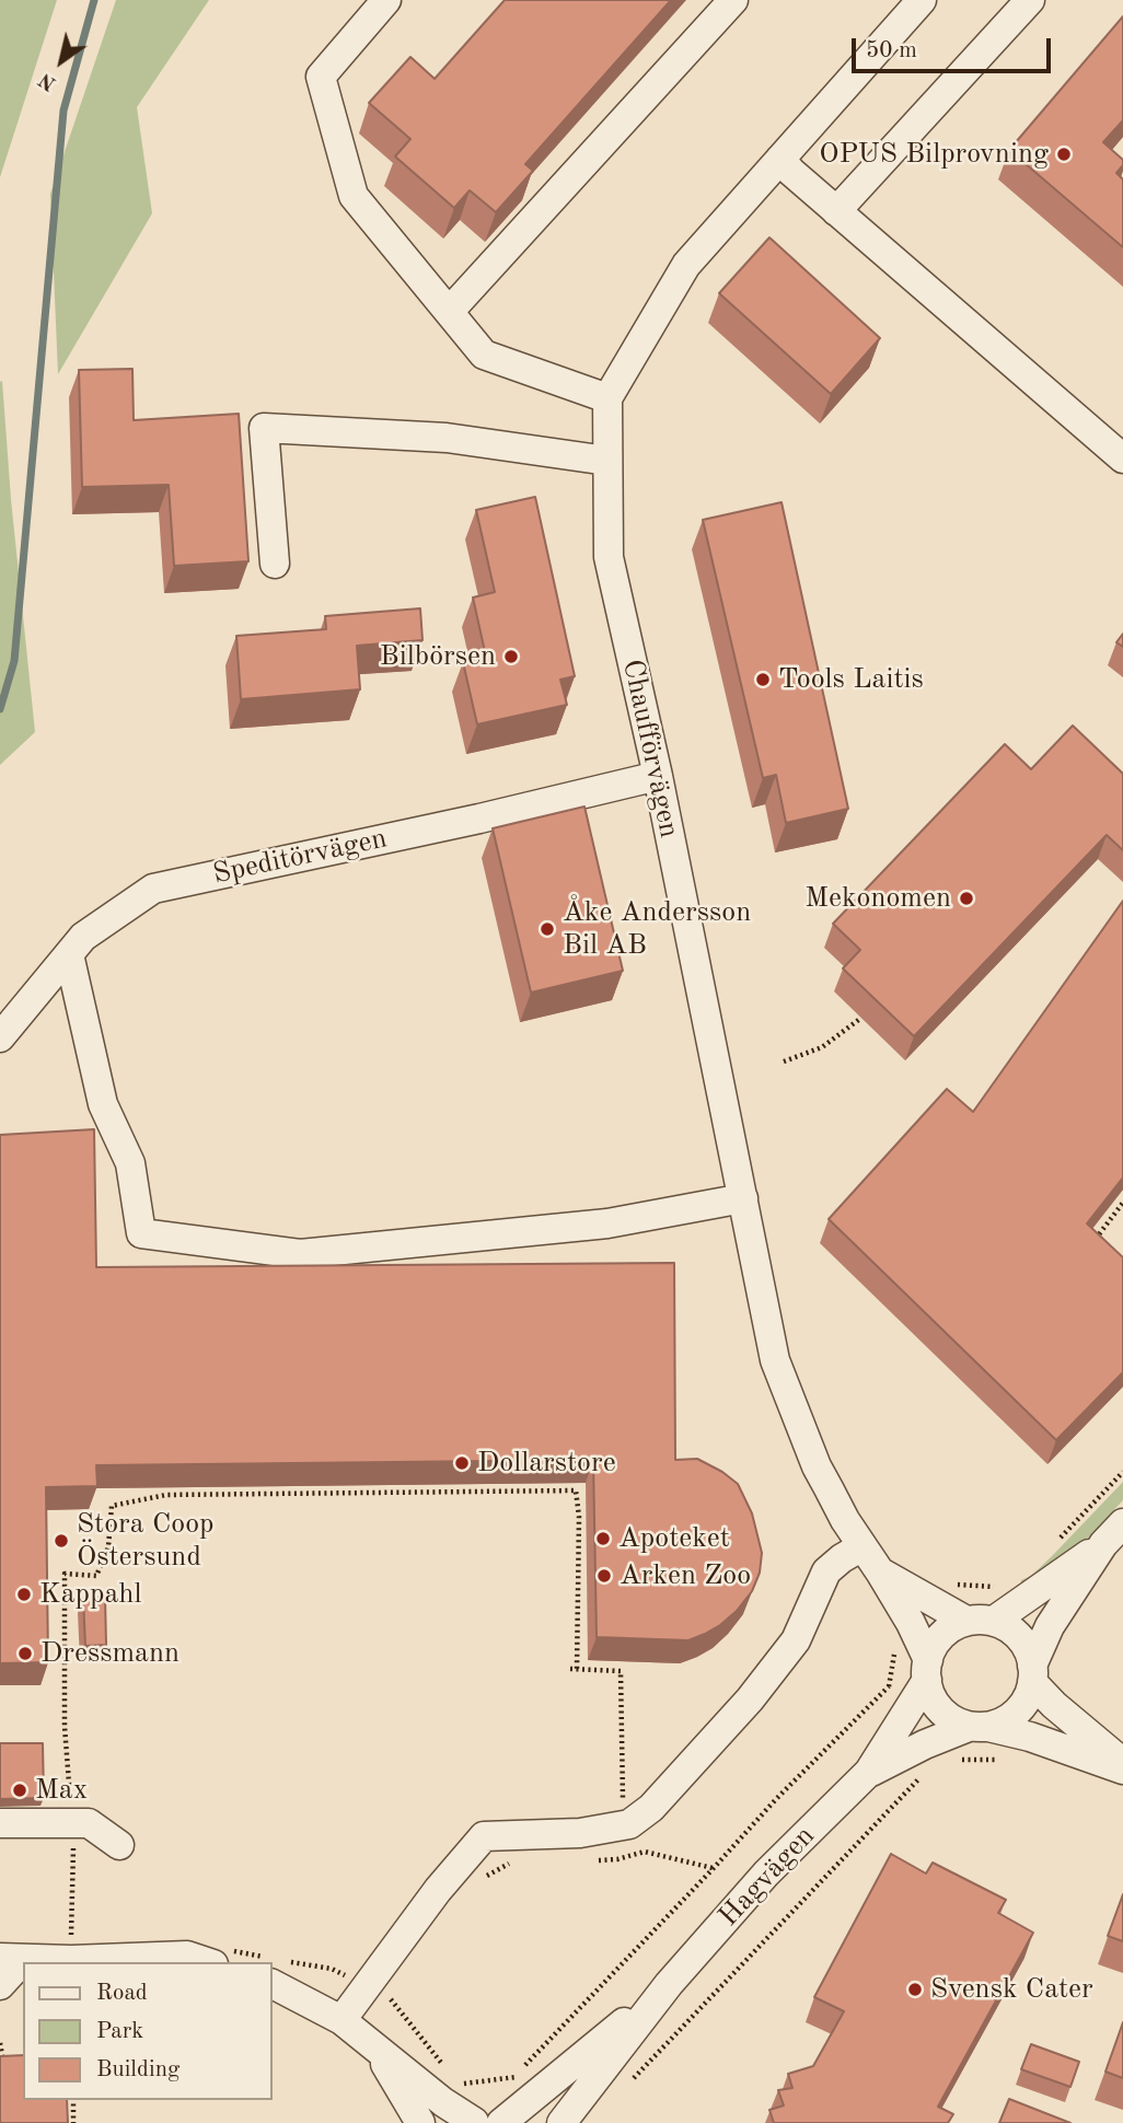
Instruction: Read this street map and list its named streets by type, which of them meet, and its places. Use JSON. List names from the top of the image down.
{
  "streets": {
    "street": ["Chaufförvägen", "Speditörvägen", "Hagvägen"]
  },
  "crossings": [
    ["Chaufförvägen", "Speditörvägen"],
    ["Chaufförvägen", "Hagvägen"]
  ],
  "places": [
    "OPUS Bilprovning",
    "Bilbörsen",
    "Tools Laitis",
    "Mekonomen",
    "Åke Andersson Bil AB",
    "Dollarstore",
    "Apoteket",
    "Stora Coop Östersund",
    "Arken Zoo",
    "Kappahl",
    "Dressmann",
    "Max",
    "Svensk Cater"
  ],
  "legend": ["Road", "Park", "Building"],
  "scale_bar": "50 m",
  "north": "bottom left"
}
